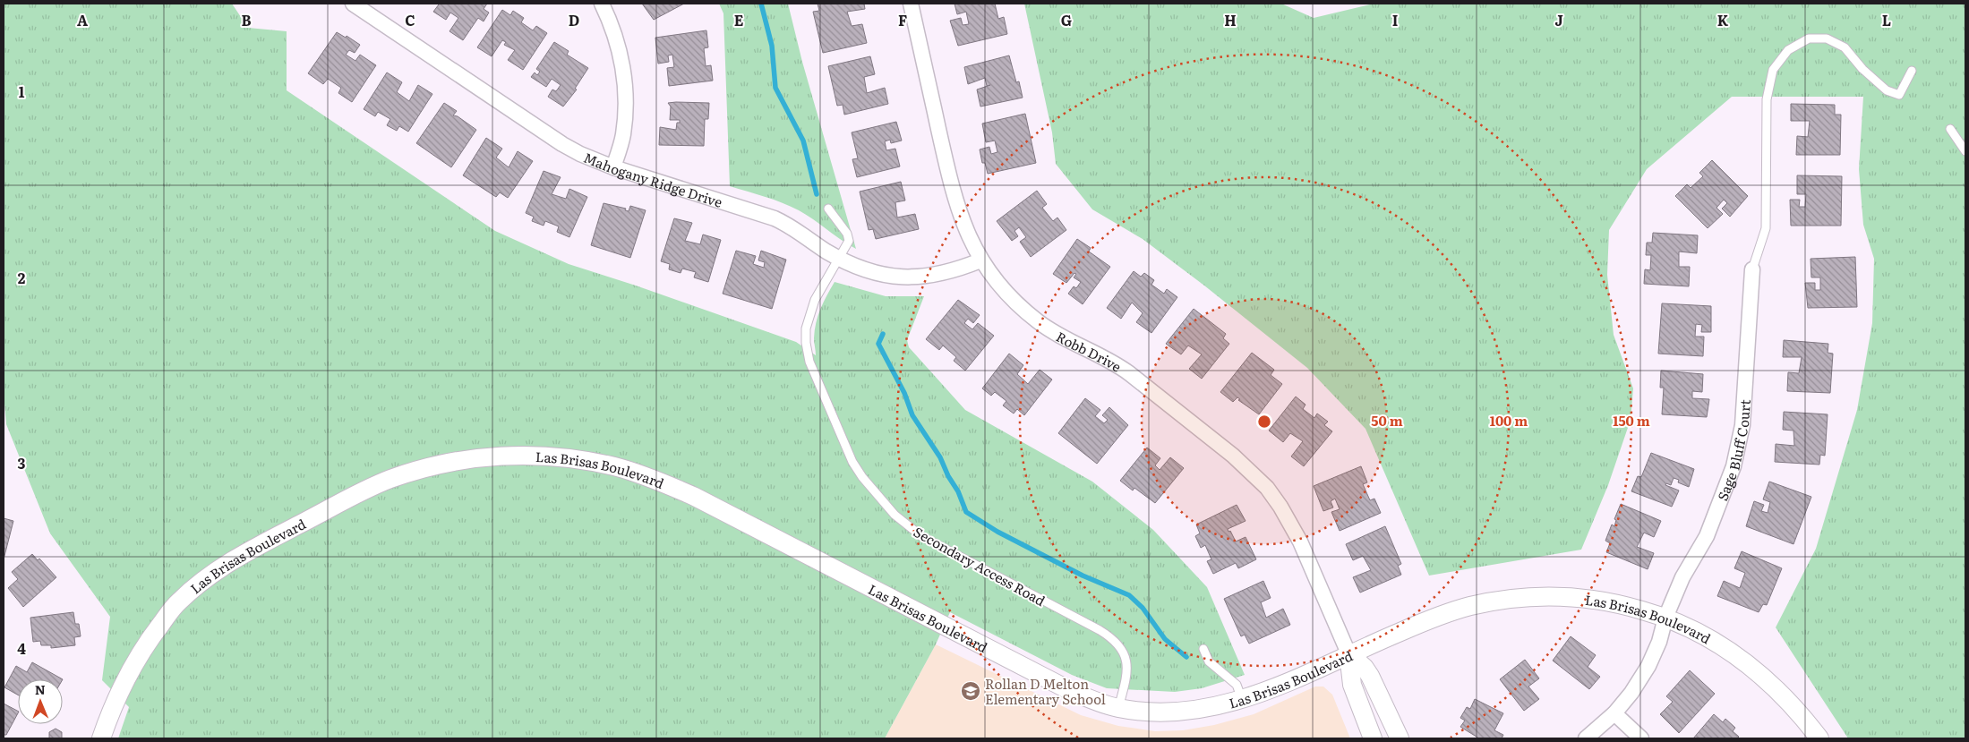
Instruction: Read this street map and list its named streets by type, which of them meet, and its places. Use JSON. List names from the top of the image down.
{
  "streets": {
    "street": [
      "Mahogany Ridge Drive",
      "Robb Drive",
      "Sage Bluff Court",
      "Las Brisas Boulevard"
    ],
    "lane": ["Secondary Access Road"]
  },
  "crossings": [
    ["Mahogany Ridge Drive", "Robb Drive"],
    ["Mahogany Ridge Drive", "Secondary Access Road"],
    ["Robb Drive", "Las Brisas Boulevard"],
    ["Sage Bluff Court", "Las Brisas Boulevard"],
    ["Las Brisas Boulevard", "Secondary Access Road"]
  ],
  "places": {
    "school or university": ["Rollan D Melton Elementary School"]
  },
  "north": "top",
  "grid": {
    "columns": [
      "A",
      "B",
      "C",
      "D",
      "E",
      "F",
      "G",
      "H",
      "I",
      "J",
      "K",
      "L"
    ],
    "rows": [
      "1",
      "2",
      "3",
      "4"
    ]
  },
  "rings": ["50 m", "100 m", "150 m"]
}
